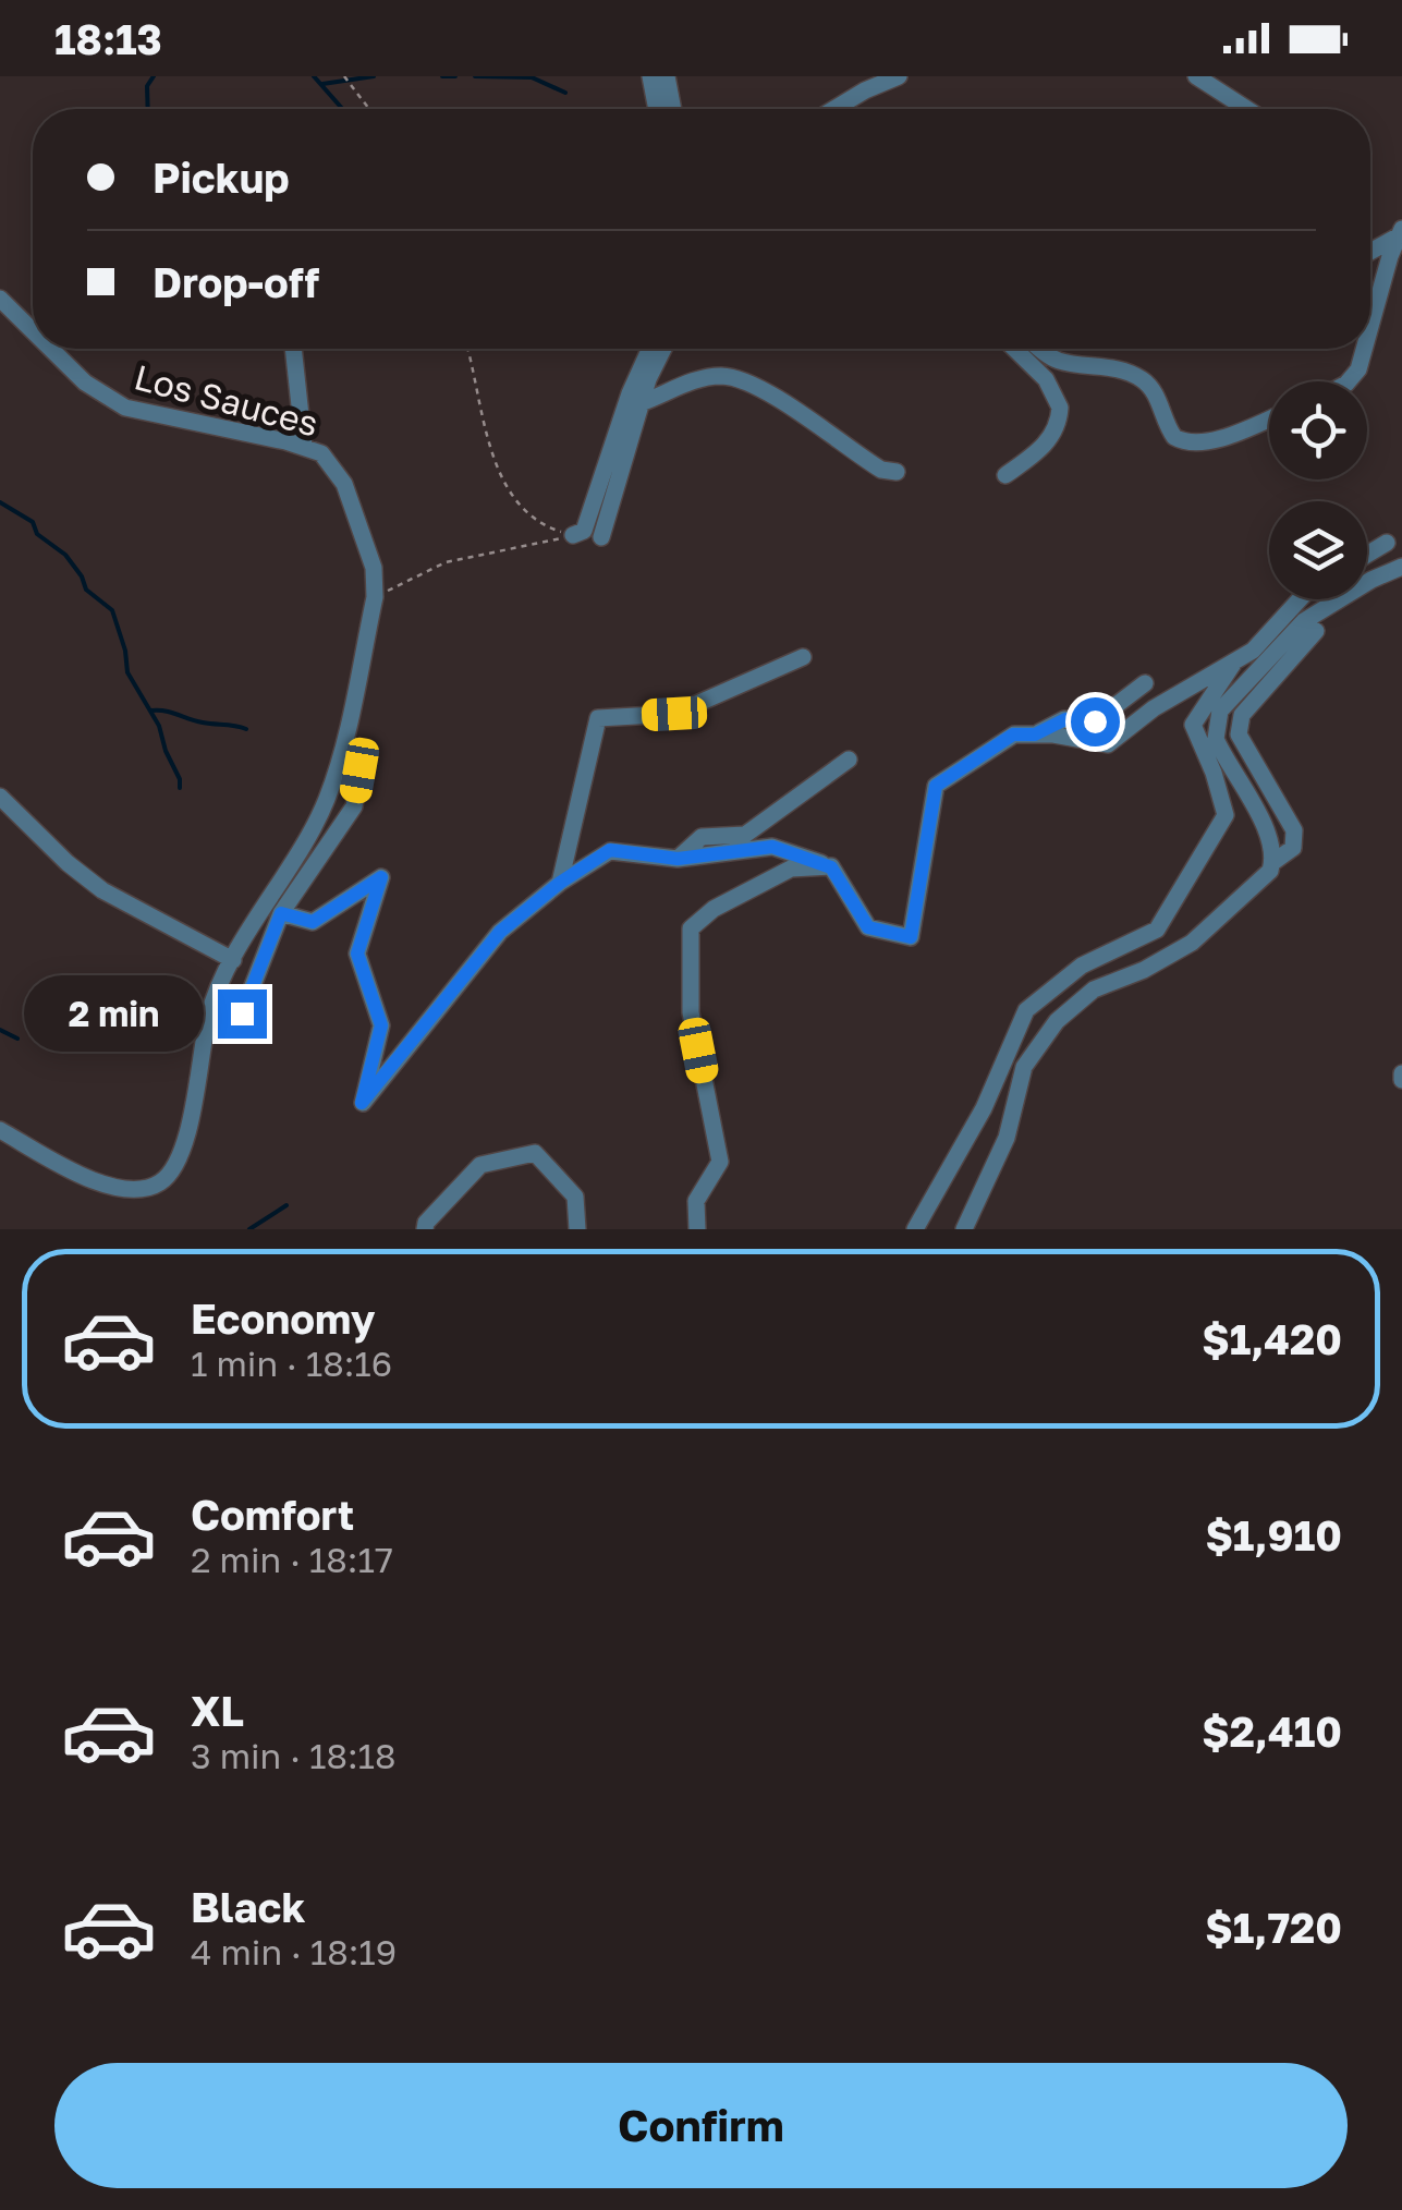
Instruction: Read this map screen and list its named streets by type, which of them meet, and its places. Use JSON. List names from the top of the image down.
{
  "streets": {
    "street": ["Los Sauces"]
  },
  "page": {
    "status": "18:13",
    "banner": ["Pickup", "Drop-off"],
    "bubble": "2 min",
    "list": [
      {
        "name": "Economy",
        "note": "1 min · 18:16",
        "value": "$1,420"
      },
      {
        "name": "Comfort",
        "note": "2 min · 18:17",
        "value": "$1,910"
      },
      {
        "name": "XL",
        "note": "3 min · 18:18",
        "value": "$2,410"
      },
      {
        "name": "Black",
        "note": "4 min · 18:19",
        "value": "$1,720"
      }
    ],
    "buttons": "Confirm"
  }
}
